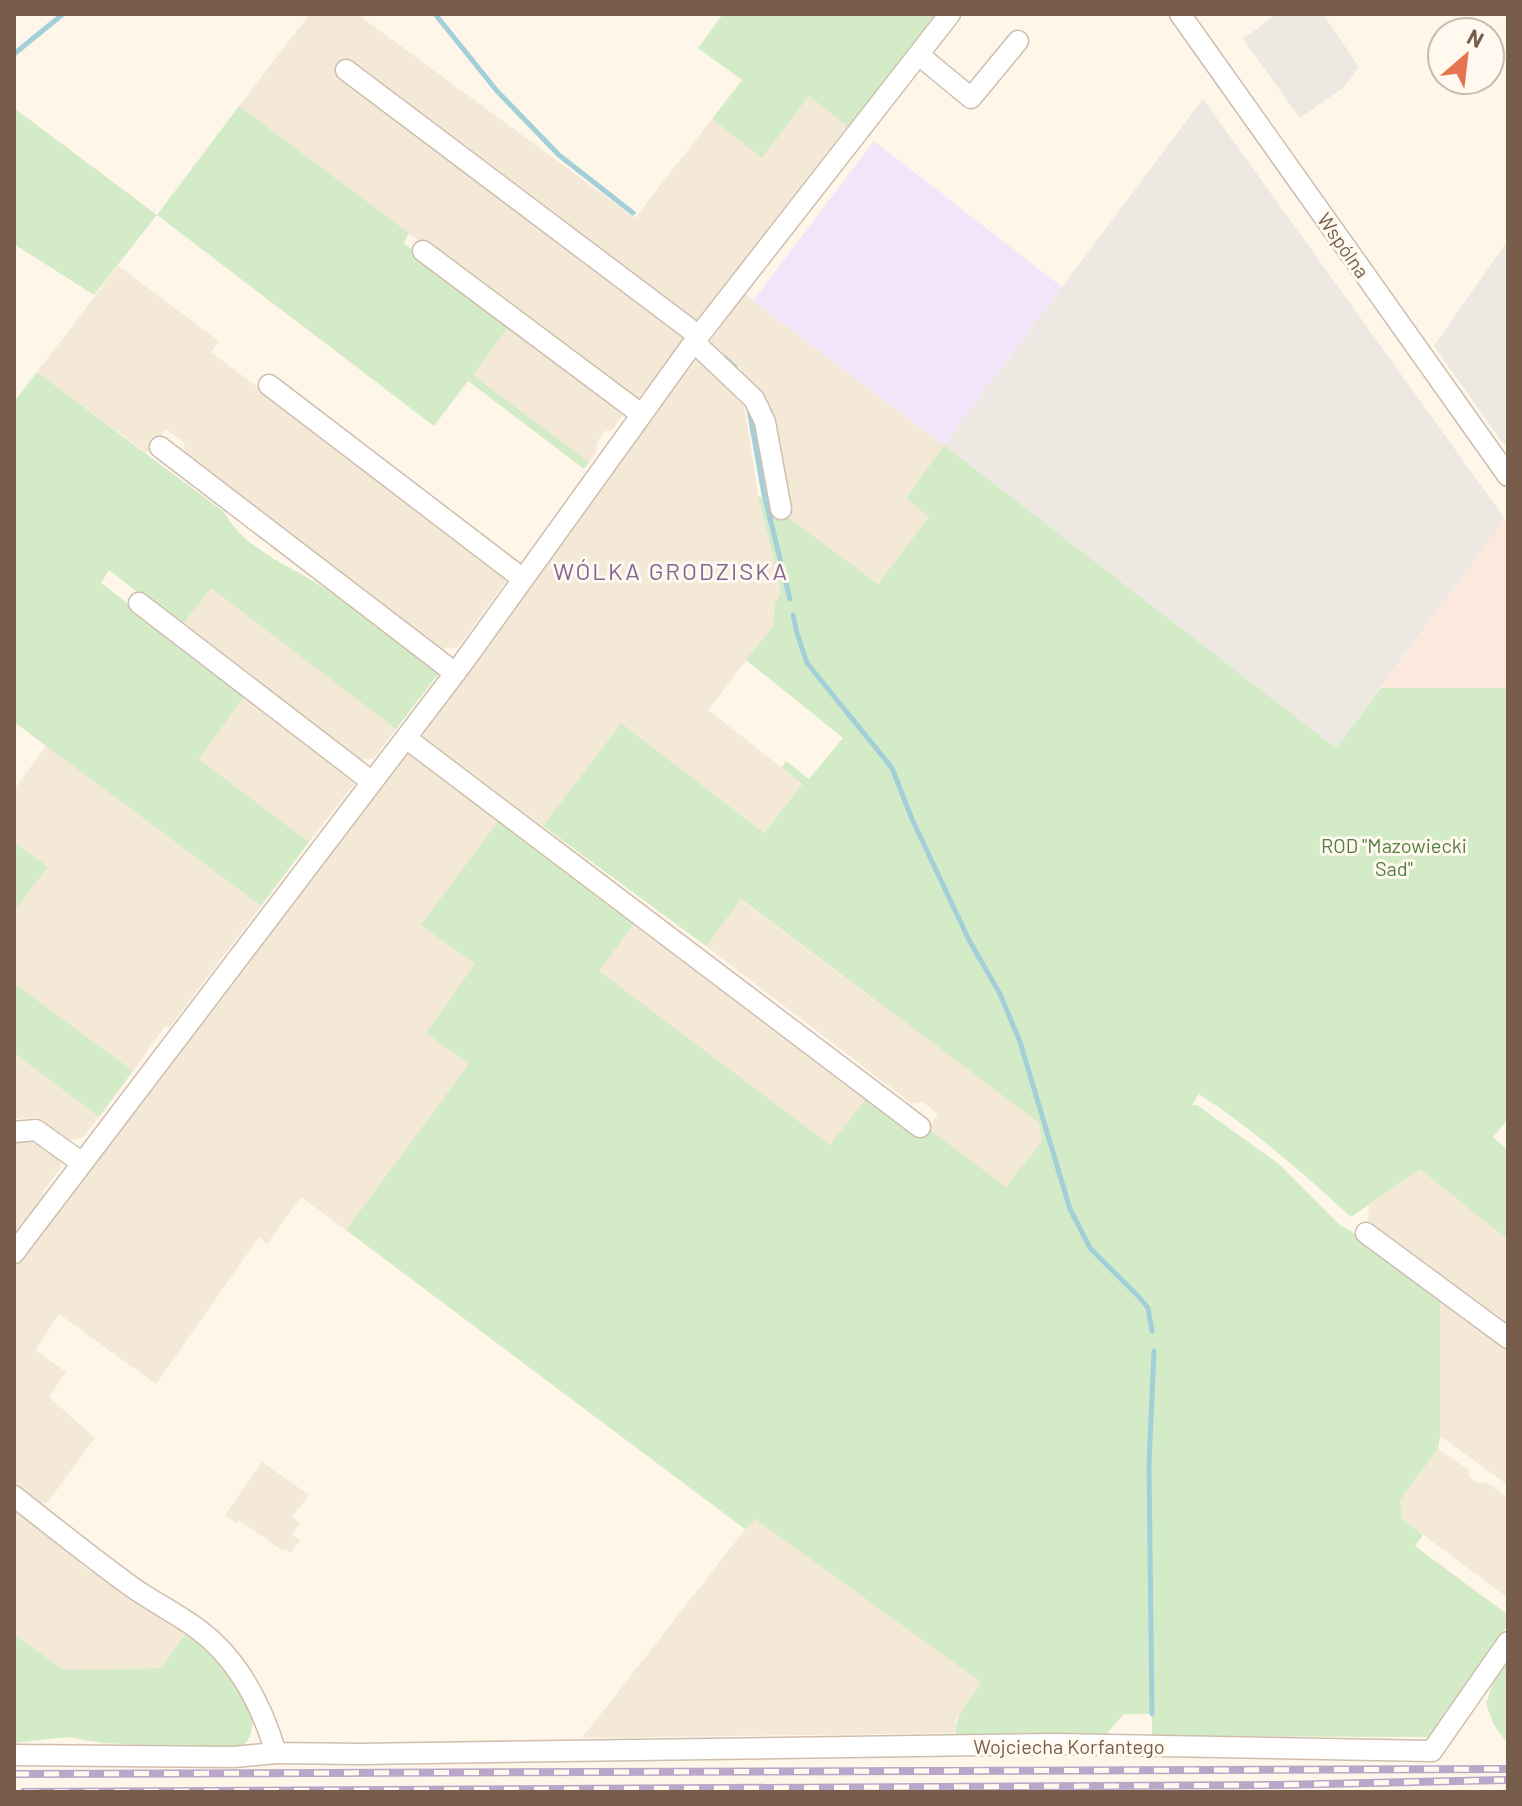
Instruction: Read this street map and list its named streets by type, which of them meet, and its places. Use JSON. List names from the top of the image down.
{
  "streets": {
    "street": ["Wspólna", "Wojciecha Korfantego"]
  },
  "districts": ["WÓLKA GRODZISKA"],
  "parks": ["ROD \"Mazowiecki Sad\""],
  "north": "top right"
}
